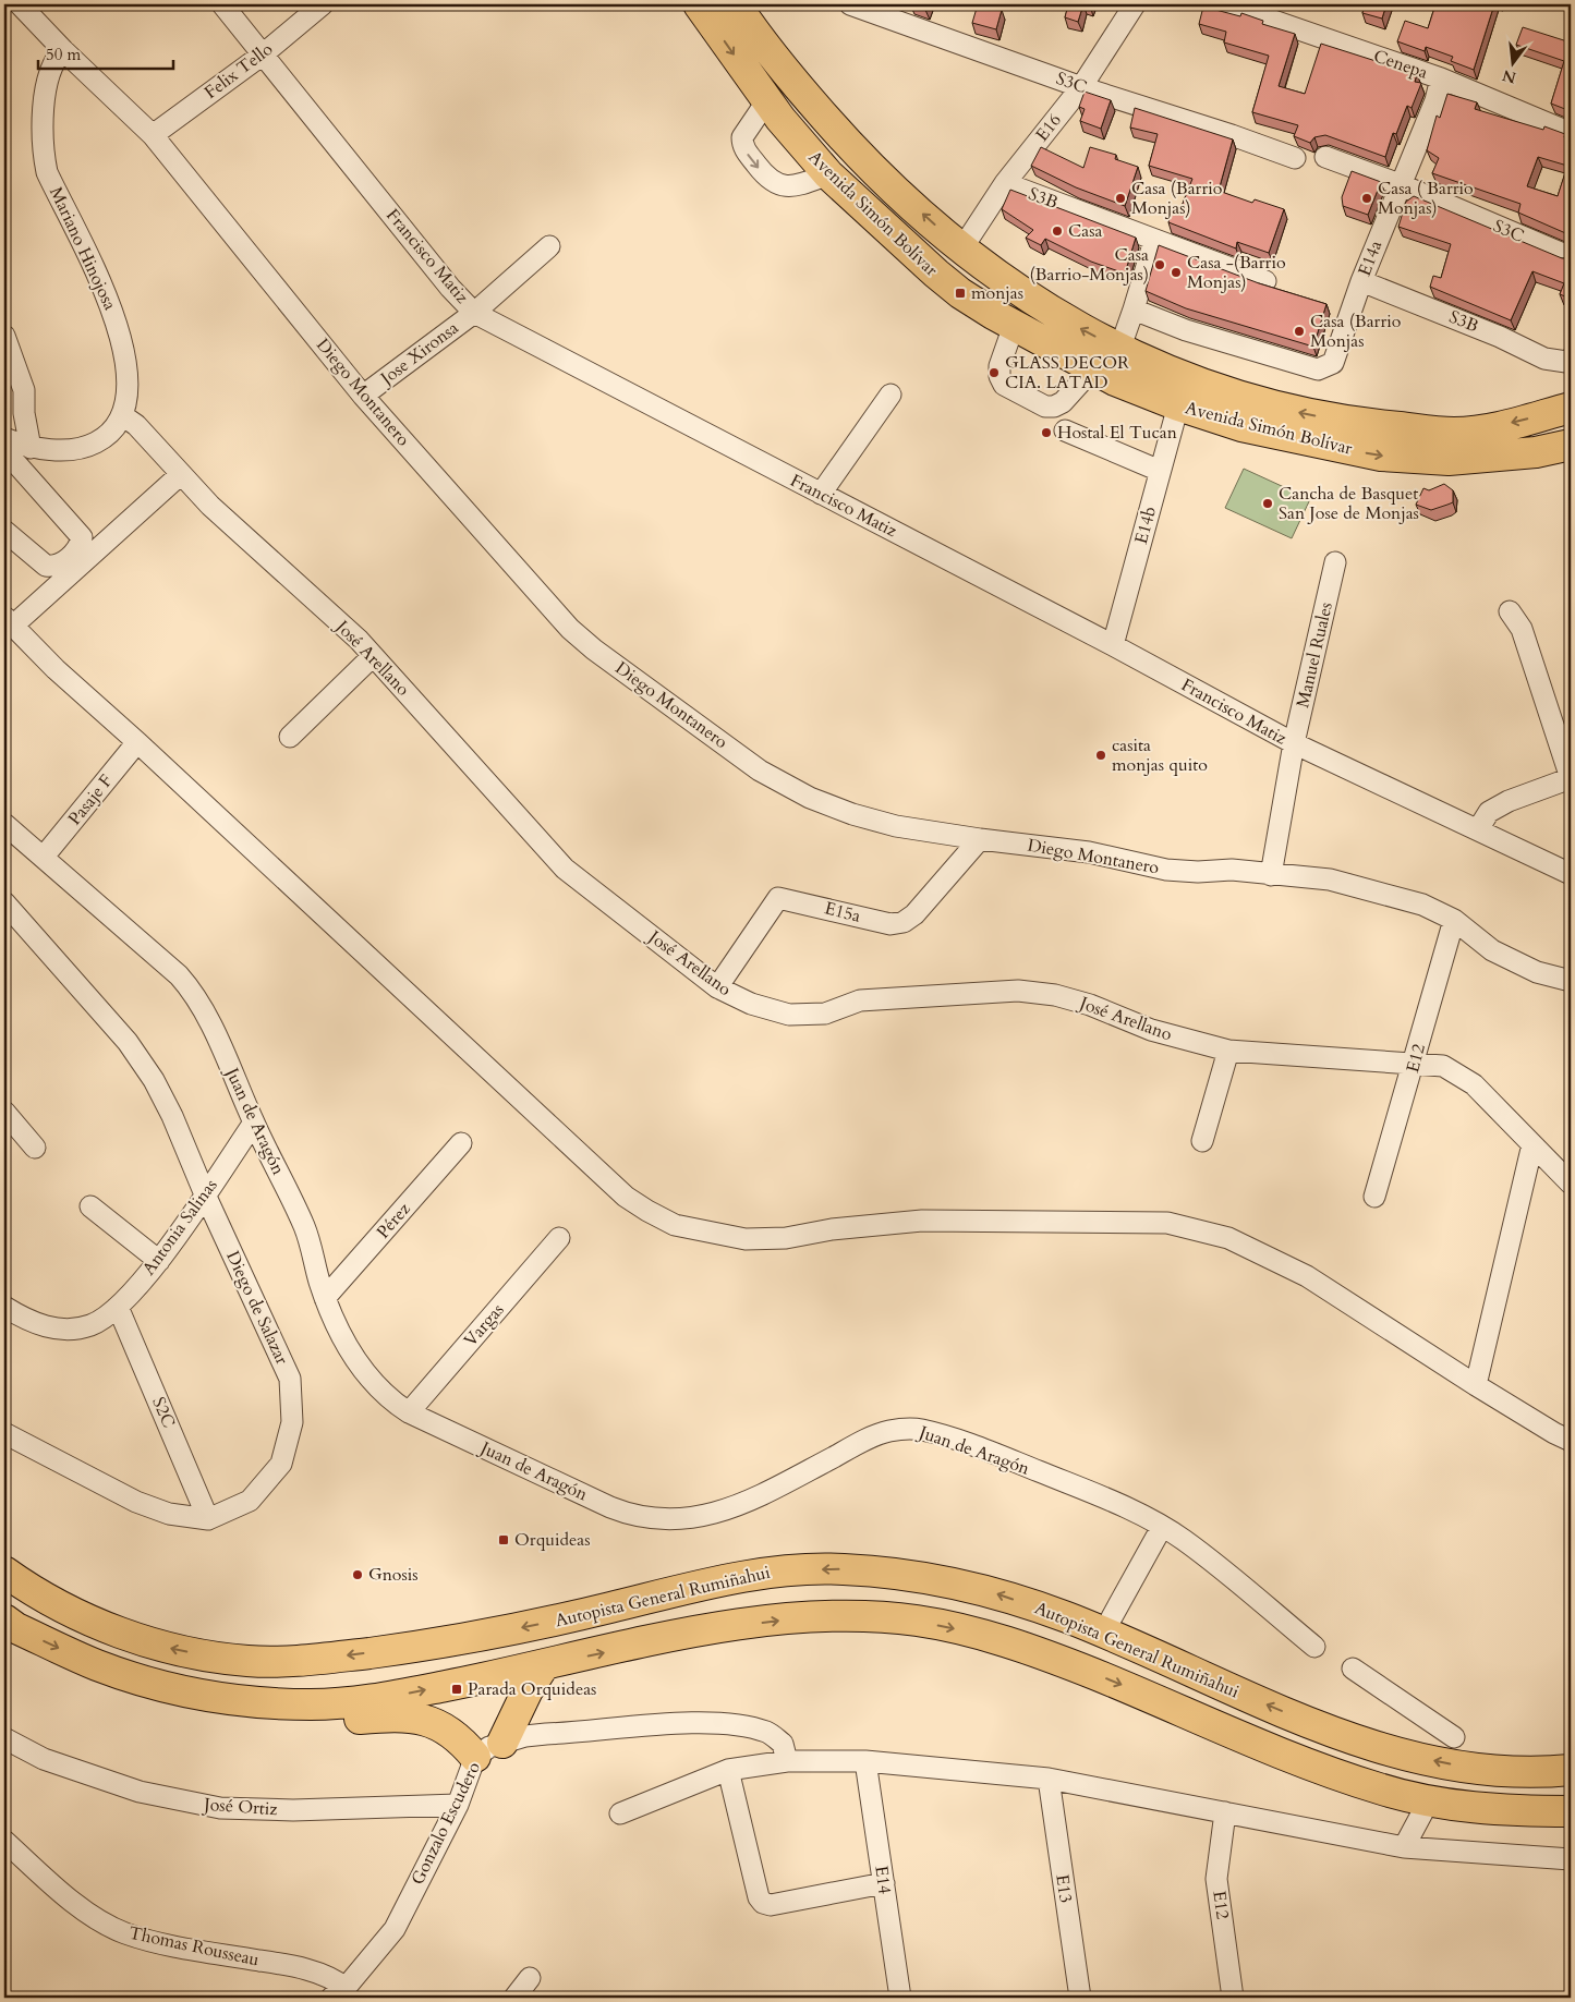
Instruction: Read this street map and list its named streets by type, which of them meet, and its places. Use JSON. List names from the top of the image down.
{
  "streets": {
    "highway": ["Avenida Simón Bolívar", "Autopista General Rumiñahui"],
    "street": [
      "Cenepa",
      "Felix Tello",
      "S3C",
      "E16",
      "S3B",
      "Mariano Hinojosa",
      "Francisco Matiz",
      "E14a",
      "Jose Xironsa",
      "Diego Montanero",
      "E14b",
      "Manuel Ruales",
      "José Arellano",
      "Pasaje F",
      "E15a",
      "E12",
      "Juan de Aragón",
      "Pérez",
      "Antonia Salinas",
      "Diego de Salazar",
      "Vargas",
      "S2C",
      "José Ortiz",
      "Gonzalo Escudero",
      "E14",
      "E13",
      "Thomas Rousseau"
    ]
  },
  "crossings": [
    ["Cenepa", "E14a"],
    ["Felix Tello", "Francisco Matiz"],
    ["Felix Tello", "Diego Montanero"],
    ["S3C", "E16"],
    ["S3C", "E14a"],
    ["E16", "S3B"],
    ["E16", "Avenida Simón Bolívar"],
    ["S3B", "E14a"],
    ["Avenida Simón Bolívar", "E14b"],
    ["Mariano Hinojosa", "Diego Montanero"],
    ["Mariano Hinojosa", "José Arellano"],
    ["Francisco Matiz", "Jose Xironsa"],
    ["Francisco Matiz", "E14b"],
    ["Francisco Matiz", "Manuel Ruales"],
    ["Jose Xironsa", "Diego Montanero"],
    ["Diego Montanero", "Manuel Ruales"],
    ["Diego Montanero", "E15a"],
    ["Diego Montanero", "E12"],
    ["José Arellano", "E15a"],
    ["José Arellano", "E12"],
    ["Pasaje F", "Juan de Aragón"],
    ["Juan de Aragón", "Pérez"],
    ["Juan de Aragón", "Antonia Salinas"],
    ["Juan de Aragón", "Vargas"],
    ["Antonia Salinas", "Diego de Salazar"],
    ["Antonia Salinas", "S2C"],
    ["Diego de Salazar", "S2C"],
    ["José Ortiz", "Gonzalo Escudero"],
    ["Gonzalo Escudero", "Thomas Rousseau"]
  ],
  "places": {
    "other": [
      "Casa (Barrio Monjas)",
      "Casa ( Barrio Monjas)",
      "Casa",
      "Casa (Barrio-Monjas)",
      "Casa -(Barrio Monjas)",
      "Casa (Barrio Monjas",
      "GLASS DECOR CIA. LATAD",
      "Hostal El Tucan",
      "Cancha de Basquet San Jose de Monjas",
      "casita monjas quito",
      "Gnosis"
    ],
    "transit": ["monjas", "Orquideas", "Parada Orquideas"]
  },
  "scale_bar": "50 m",
  "north": "bottom"
}
